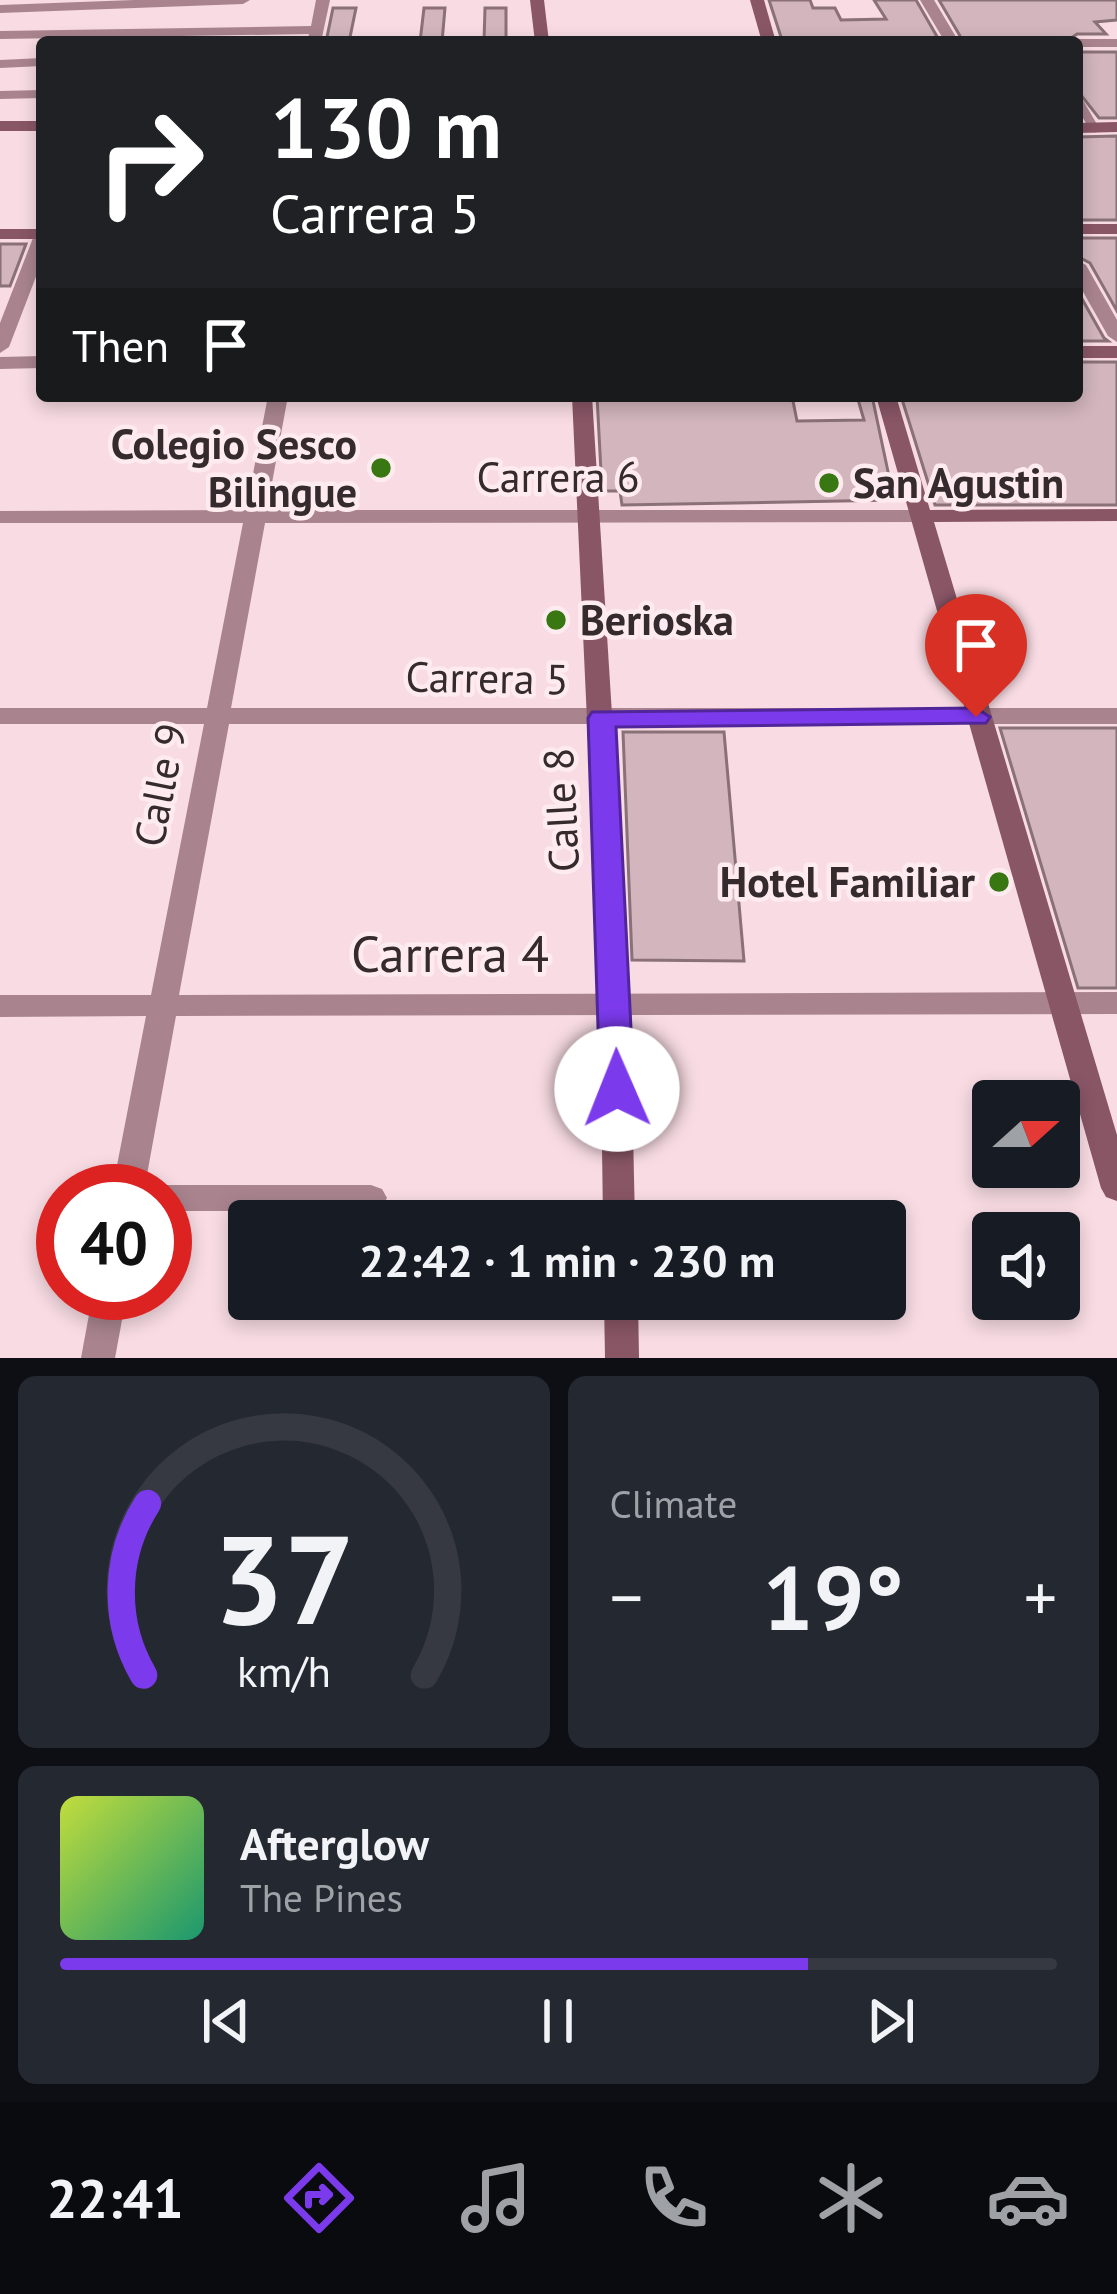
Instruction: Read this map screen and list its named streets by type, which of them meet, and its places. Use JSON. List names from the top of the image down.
{
  "streets": {
    "street": [
      "Carrera 6",
      "Carrera 5",
      "Calle 9",
      "Calle 8",
      "Carrera 4"
    ]
  },
  "crossings": [
    ["Carrera 6", "Calle 9"],
    ["Carrera 6", "Calle 8"],
    ["Carrera 5", "Calle 9"],
    ["Carrera 5", "Calle 8"],
    ["Calle 9", "Carrera 4"],
    ["Calle 8", "Carrera 4"]
  ],
  "places": [
    "Colegio Sesco Bilingue",
    "San Agustin",
    "Berioska",
    "Hotel Familiar"
  ],
  "north": "right",
  "page": {
    "turn": ["130 m", "Carrera 5"],
    "then": "Then",
    "limit": "40",
    "trip": "22:42 · 1 min · 230 m",
    "tile": "Climate",
    "heat": ["−", "19°", "+"],
    "song": ["Afterglow", "The Pines"],
    "tabs": "22:41",
    "gauge": ["37", "km/h"]
  }
}
